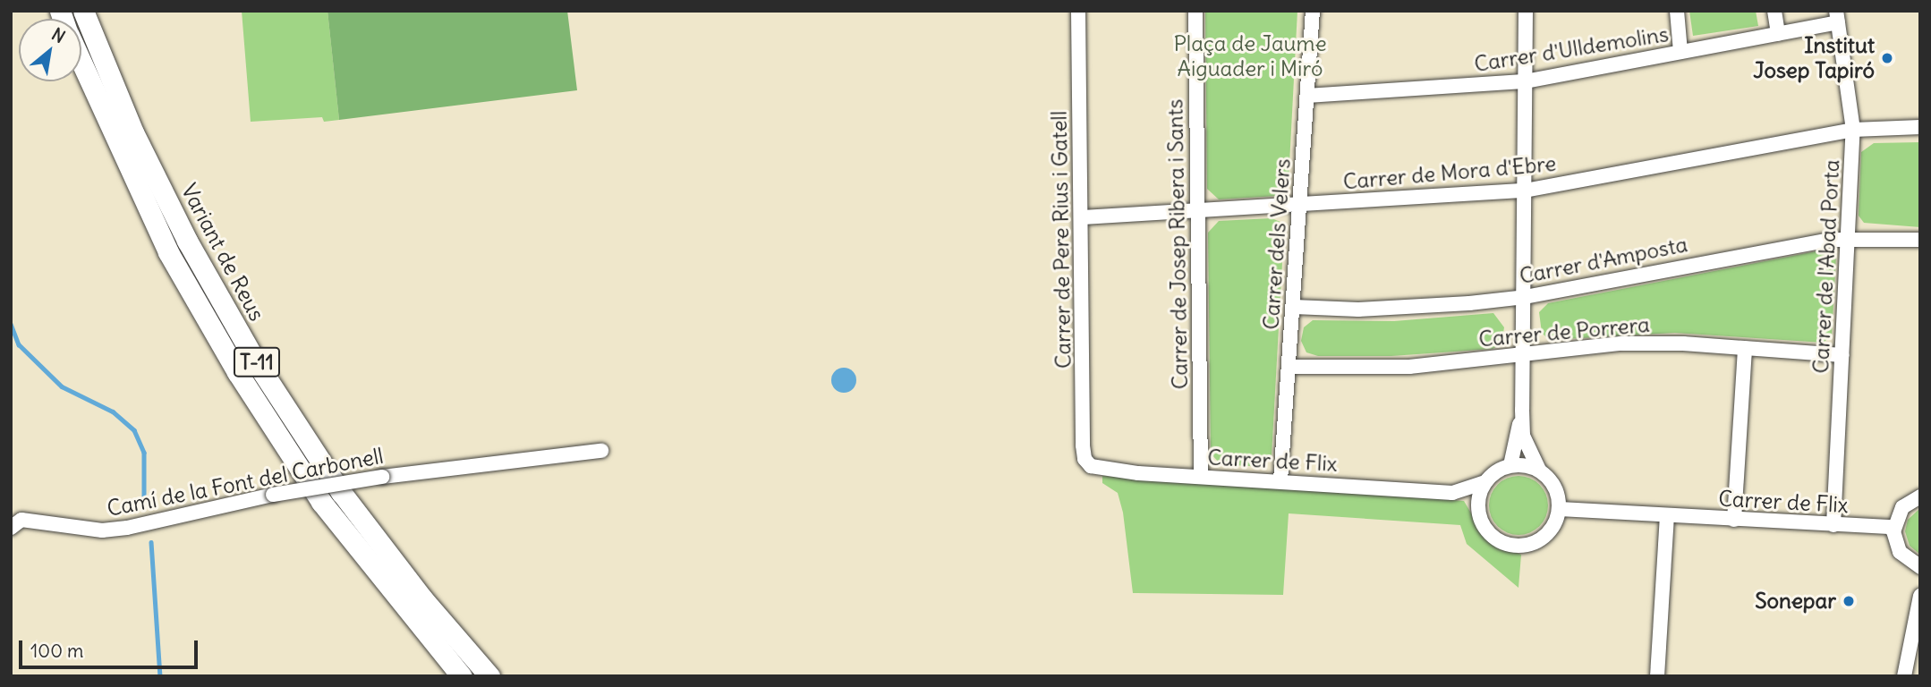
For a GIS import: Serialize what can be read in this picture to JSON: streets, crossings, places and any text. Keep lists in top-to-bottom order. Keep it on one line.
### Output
{"streets":{"highway":["Variant de Reus","T-11"],"street":["Carrer d'Ulldemolins","Carrer de Mora d'Ebre","Carrer de Pere Rius i Gatell","Carrer de Josep Ribera i Sants","Carrer dels Velers","Carrer d'Amposta","Carrer de l'Abad Porta","Carrer de Porrera","Carrer de Flix","Camí de la Font del Carbonell"]},"crossings":[["Carrer d'Ulldemolins","Carrer dels Velers"],["Carrer d'Ulldemolins","Carrer de l'Abad Porta"],["Carrer de Mora d'Ebre","Carrer de Pere Rius i Gatell"],["Carrer de Mora d'Ebre","Carrer de Josep Ribera i Sants"],["Carrer de Mora d'Ebre","Carrer dels Velers"],["Carrer de Mora d'Ebre","Carrer de l'Abad Porta"],["Carrer de Pere Rius i Gatell","Carrer de Flix"],["Carrer de Josep Ribera i Sants","Carrer de Flix"],["Carrer dels Velers","Carrer d'Amposta"],["Carrer dels Velers","Carrer de Porrera"],["Carrer dels Velers","Carrer de Flix"],["Carrer d'Amposta","Carrer de l'Abad Porta"],["Carrer de l'Abad Porta","Carrer de Porrera"],["Carrer de l'Abad Porta","Carrer de Flix"]],"parks":["Plaça de Jaume Aiguader i Miró"],"places":["Institut Josep Tapiró","Sonepar"],"scale_bar":"100 m","north":"top right"}
